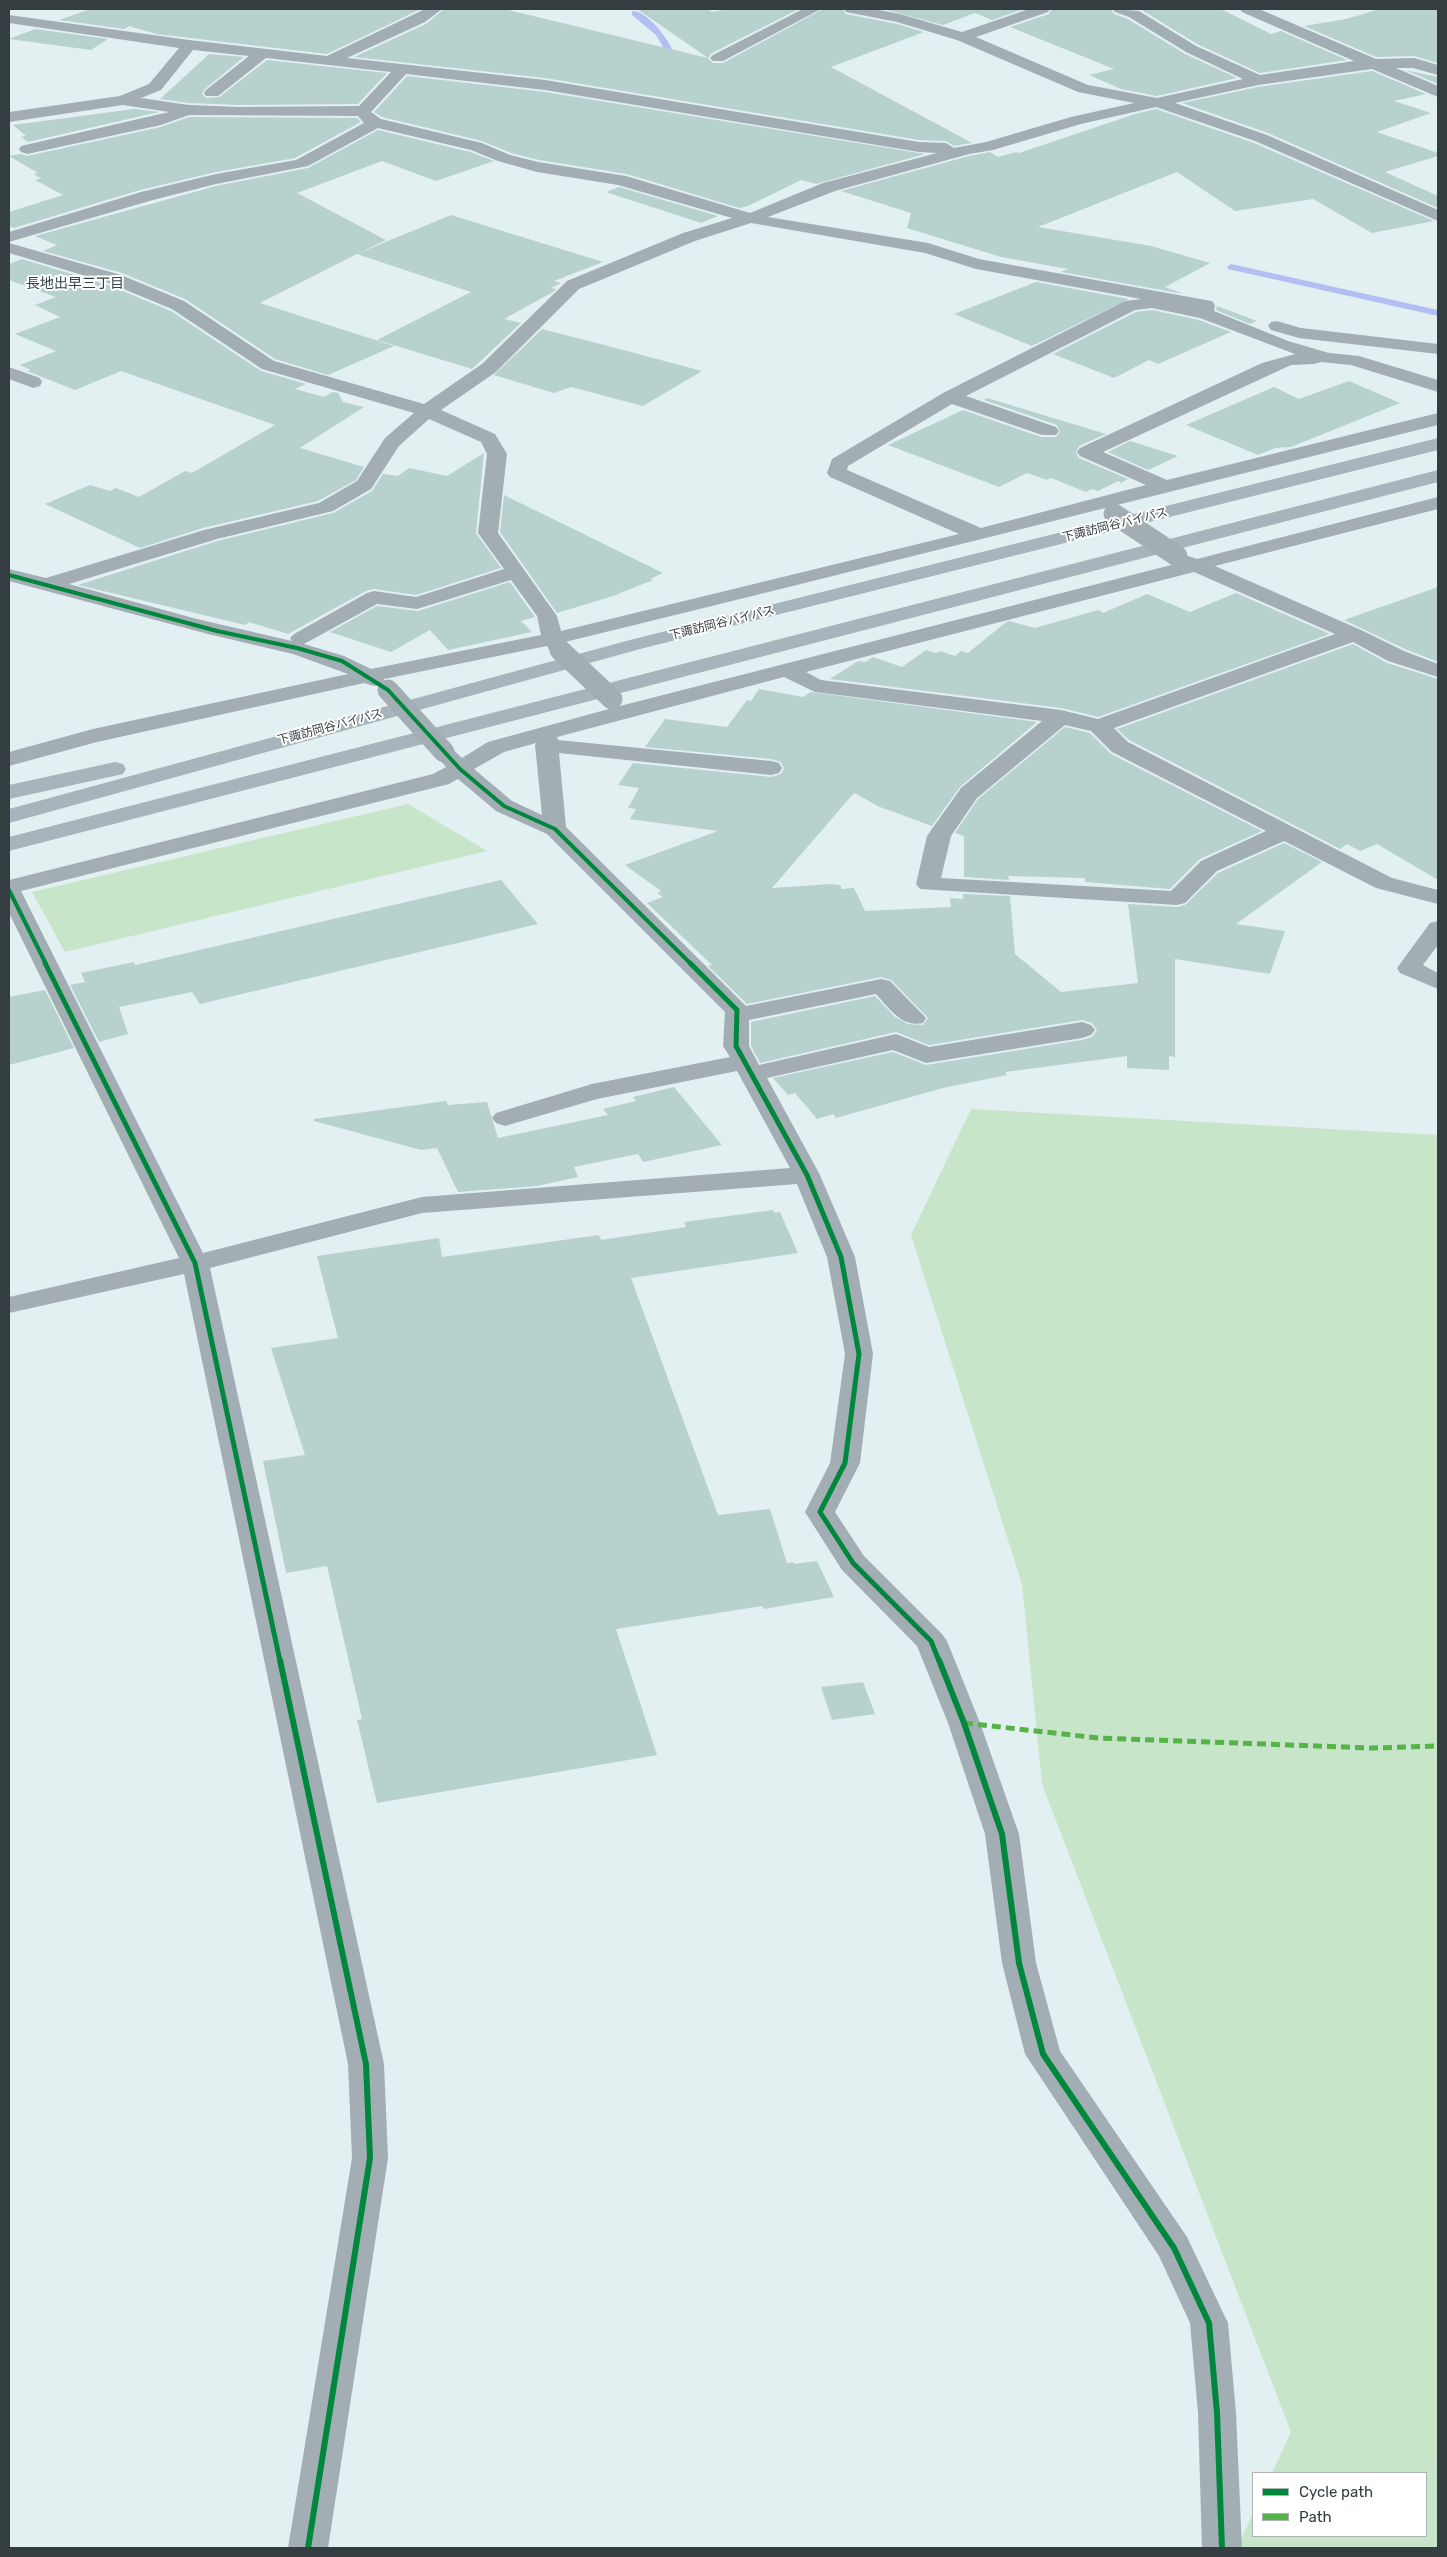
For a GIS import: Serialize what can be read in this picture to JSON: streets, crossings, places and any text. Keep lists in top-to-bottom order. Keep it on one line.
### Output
{"streets":{"highway":["下諏訪岡谷バイパス"]},"districts":["長地出早三丁目"],"legend":["Cycle path","Path"]}
